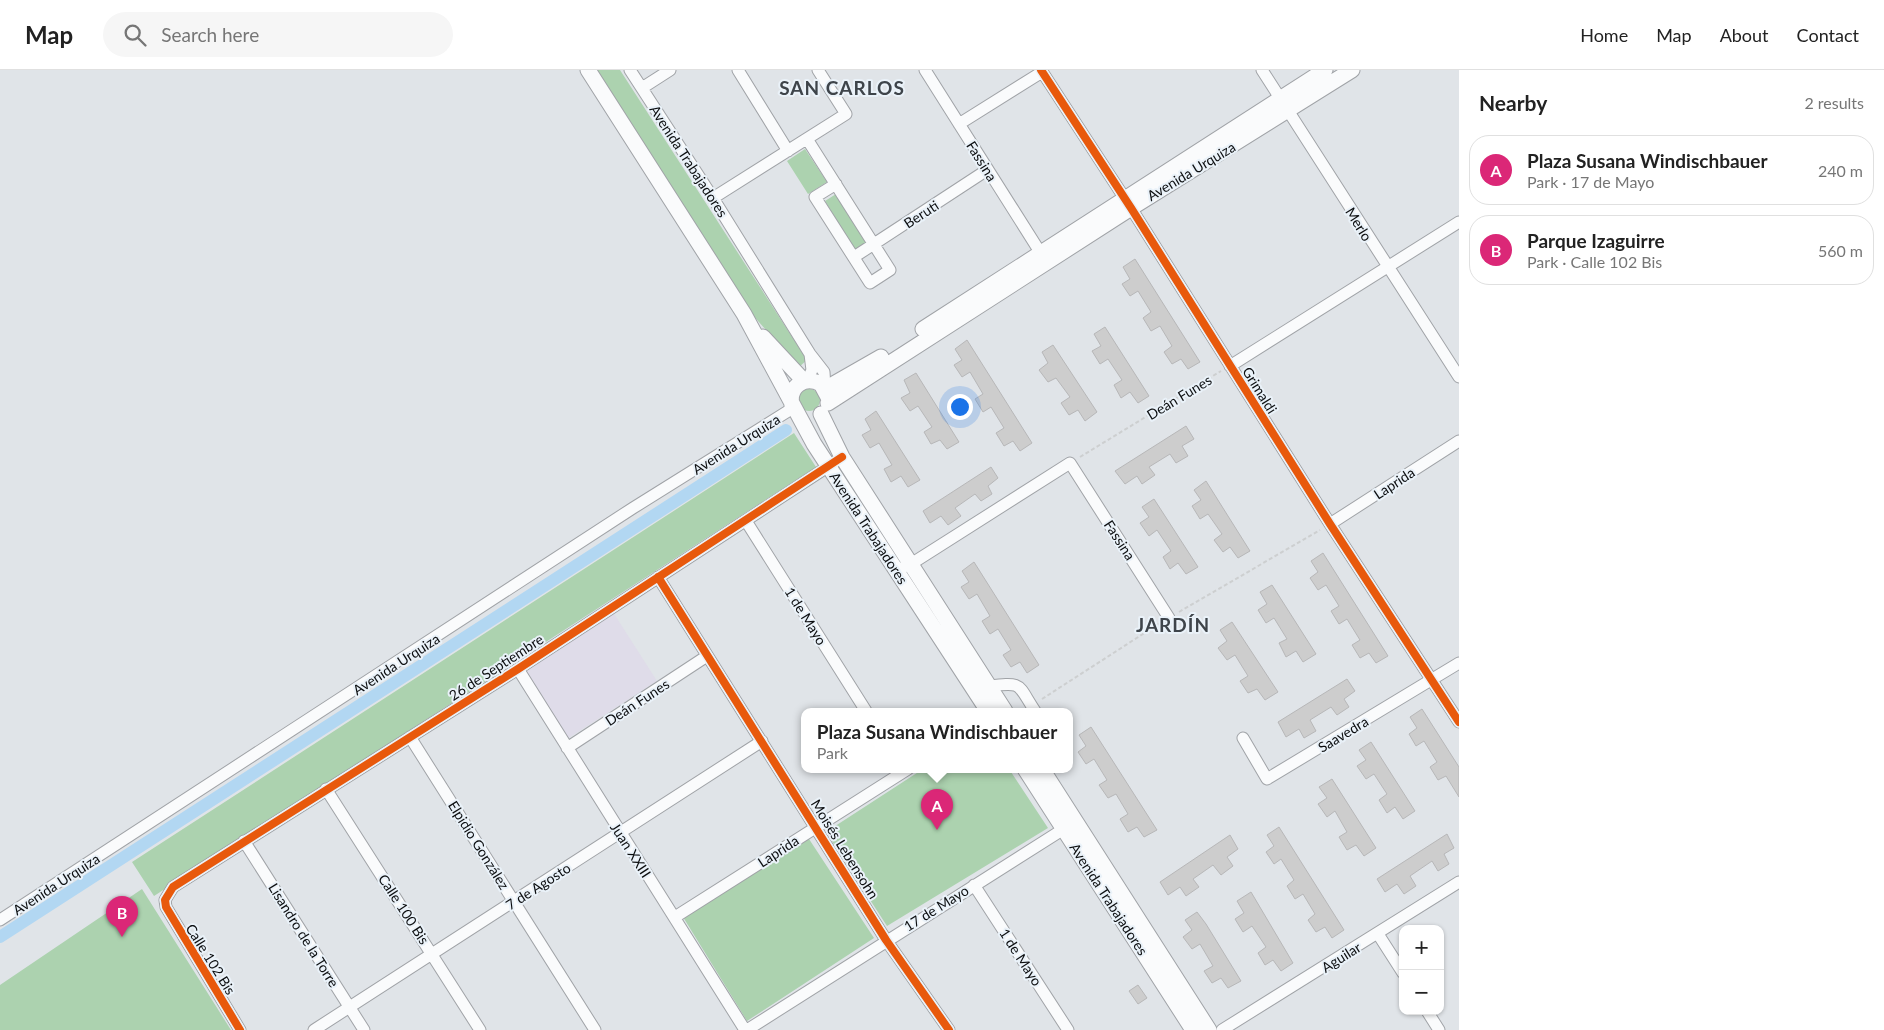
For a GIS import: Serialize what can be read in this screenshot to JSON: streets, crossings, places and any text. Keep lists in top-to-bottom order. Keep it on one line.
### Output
{"streets":{"main road":["Avenida Trabajadores","Avenida Urquiza"],"street":["Fassina","Beruti","Merlo","Grimaldi","Deán Funes","Laprida","1 de Mayo","26 de Septiembre","Saavedra","Elpidio González","Moisés Lebensohn","Juan XXIII","7 de Agosto","17 de Mayo","Calle 100 Bis","Lisandro de la Torre","Aguilar","Calle 102 Bis"]},"crossings":[["Avenida Trabajadores","Avenida Urquiza"],["Avenida Trabajadores","26 de Septiembre"],["Avenida Trabajadores","17 de Mayo"],["Fassina","Avenida Urquiza"],["Fassina","Beruti"],["Fassina","Deán Funes"],["Avenida Urquiza","Merlo"],["Avenida Urquiza","Grimaldi"],["Grimaldi","Deán Funes"],["Grimaldi","Laprida"],["Grimaldi","Saavedra"],["Deán Funes","Moisés Lebensohn"],["Deán Funes","Juan XXIII"],["Laprida","Moisés Lebensohn"],["Laprida","Juan XXIII"],["1 de Mayo","26 de Septiembre"],["1 de Mayo","17 de Mayo"],["26 de Septiembre","Elpidio González"],["26 de Septiembre","Moisés Lebensohn"],["26 de Septiembre","Juan XXIII"],["26 de Septiembre","Calle 100 Bis"],["26 de Septiembre","Lisandro de la Torre"],["26 de Septiembre","Calle 102 Bis"],["Elpidio González","7 de Agosto"],["Moisés Lebensohn","7 de Agosto"],["Moisés Lebensohn","17 de Mayo"],["Juan XXIII","7 de Agosto"],["Juan XXIII","17 de Mayo"],["7 de Agosto","Calle 100 Bis"],["7 de Agosto","Lisandro de la Torre"]],"districts":["SAN CARLOS","JARDÍN"],"page":{"header":"Map","search":"Search here","nav":["Home","Map","About","Contact"],"heading":["Nearby","2 results"],"list":[{"mark":"A","name":"Plaza Susana Windischbauer","note":"Park · 17 de Mayo","value":"240 m"},{"mark":"B","name":"Parque Izaguirre","note":"Park · Calle 102 Bis","value":"560 m"}],"popup":["Plaza Susana Windischbauer","Park"],"pins":["A","B"],"map_buttons":["+","−"]}}
